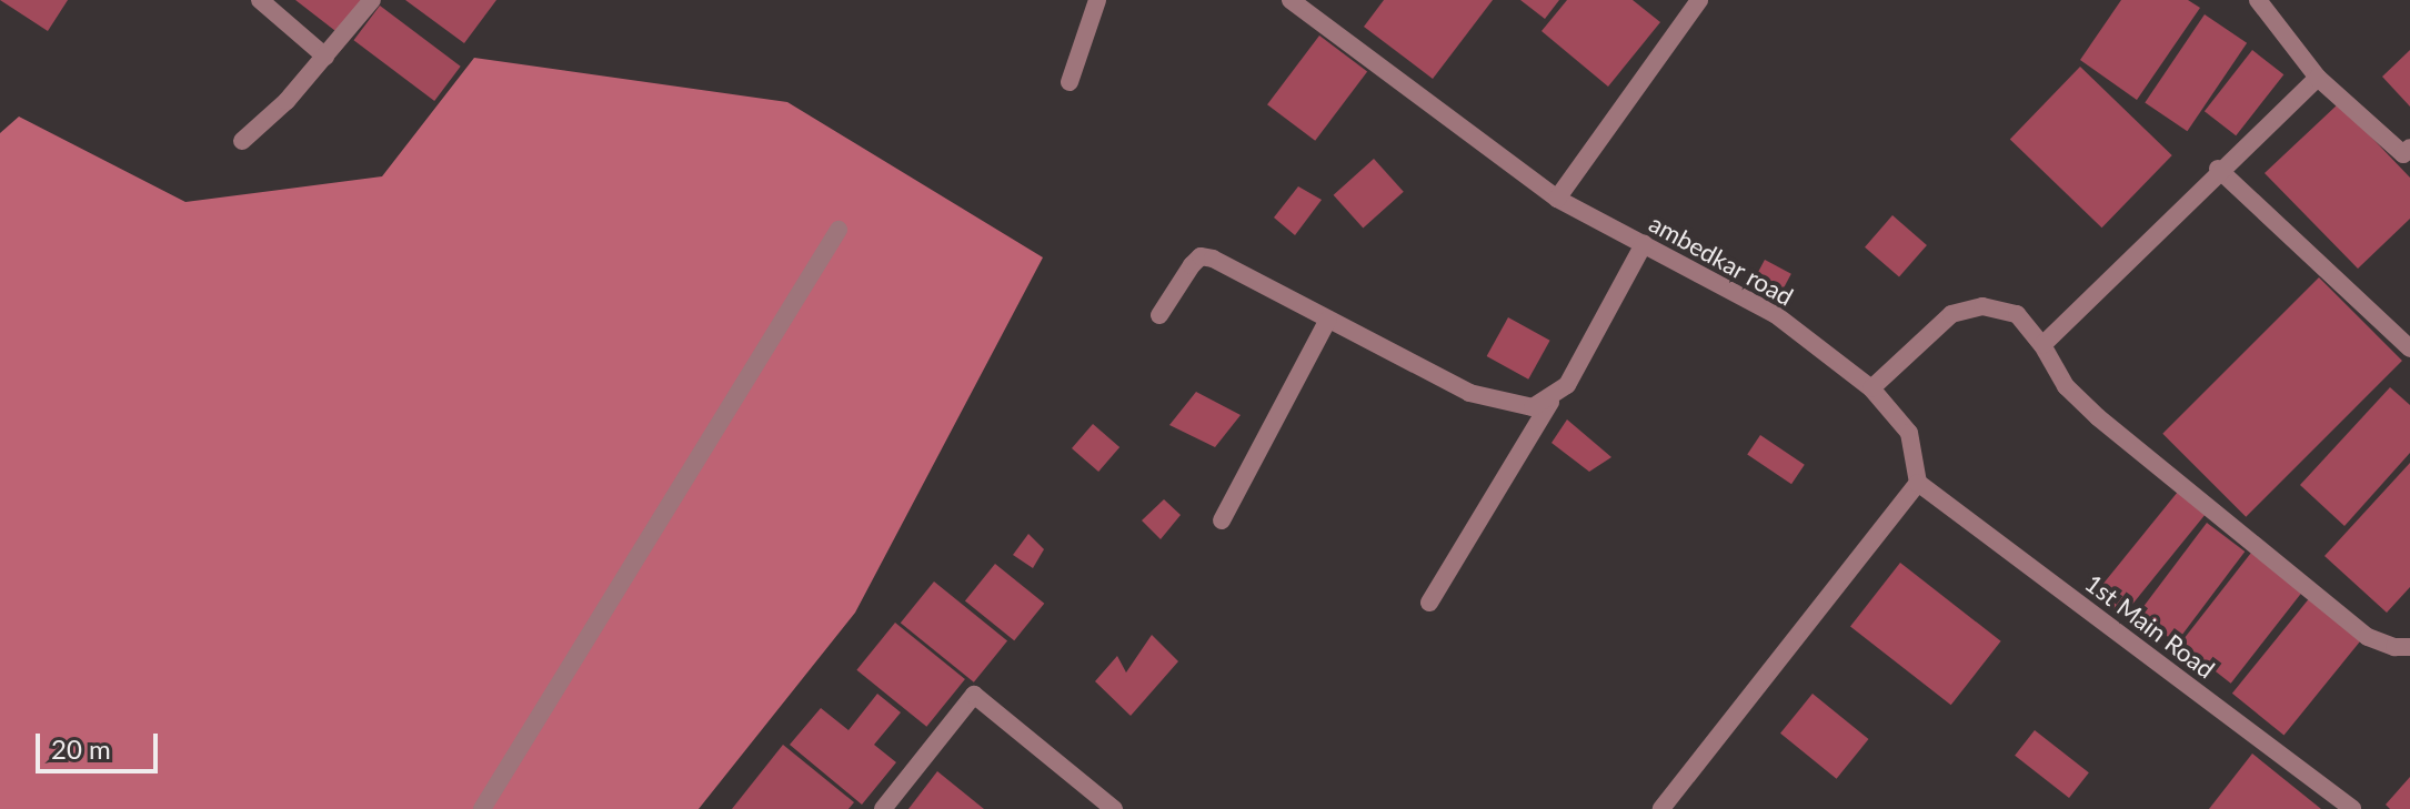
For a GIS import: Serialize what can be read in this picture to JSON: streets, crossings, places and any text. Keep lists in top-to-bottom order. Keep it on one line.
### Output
{"streets":{"street":["ambedkar road","1st Main Road"]},"crossings":[["ambedkar road","1st Main Road"]],"scale_bar":"20 m"}
